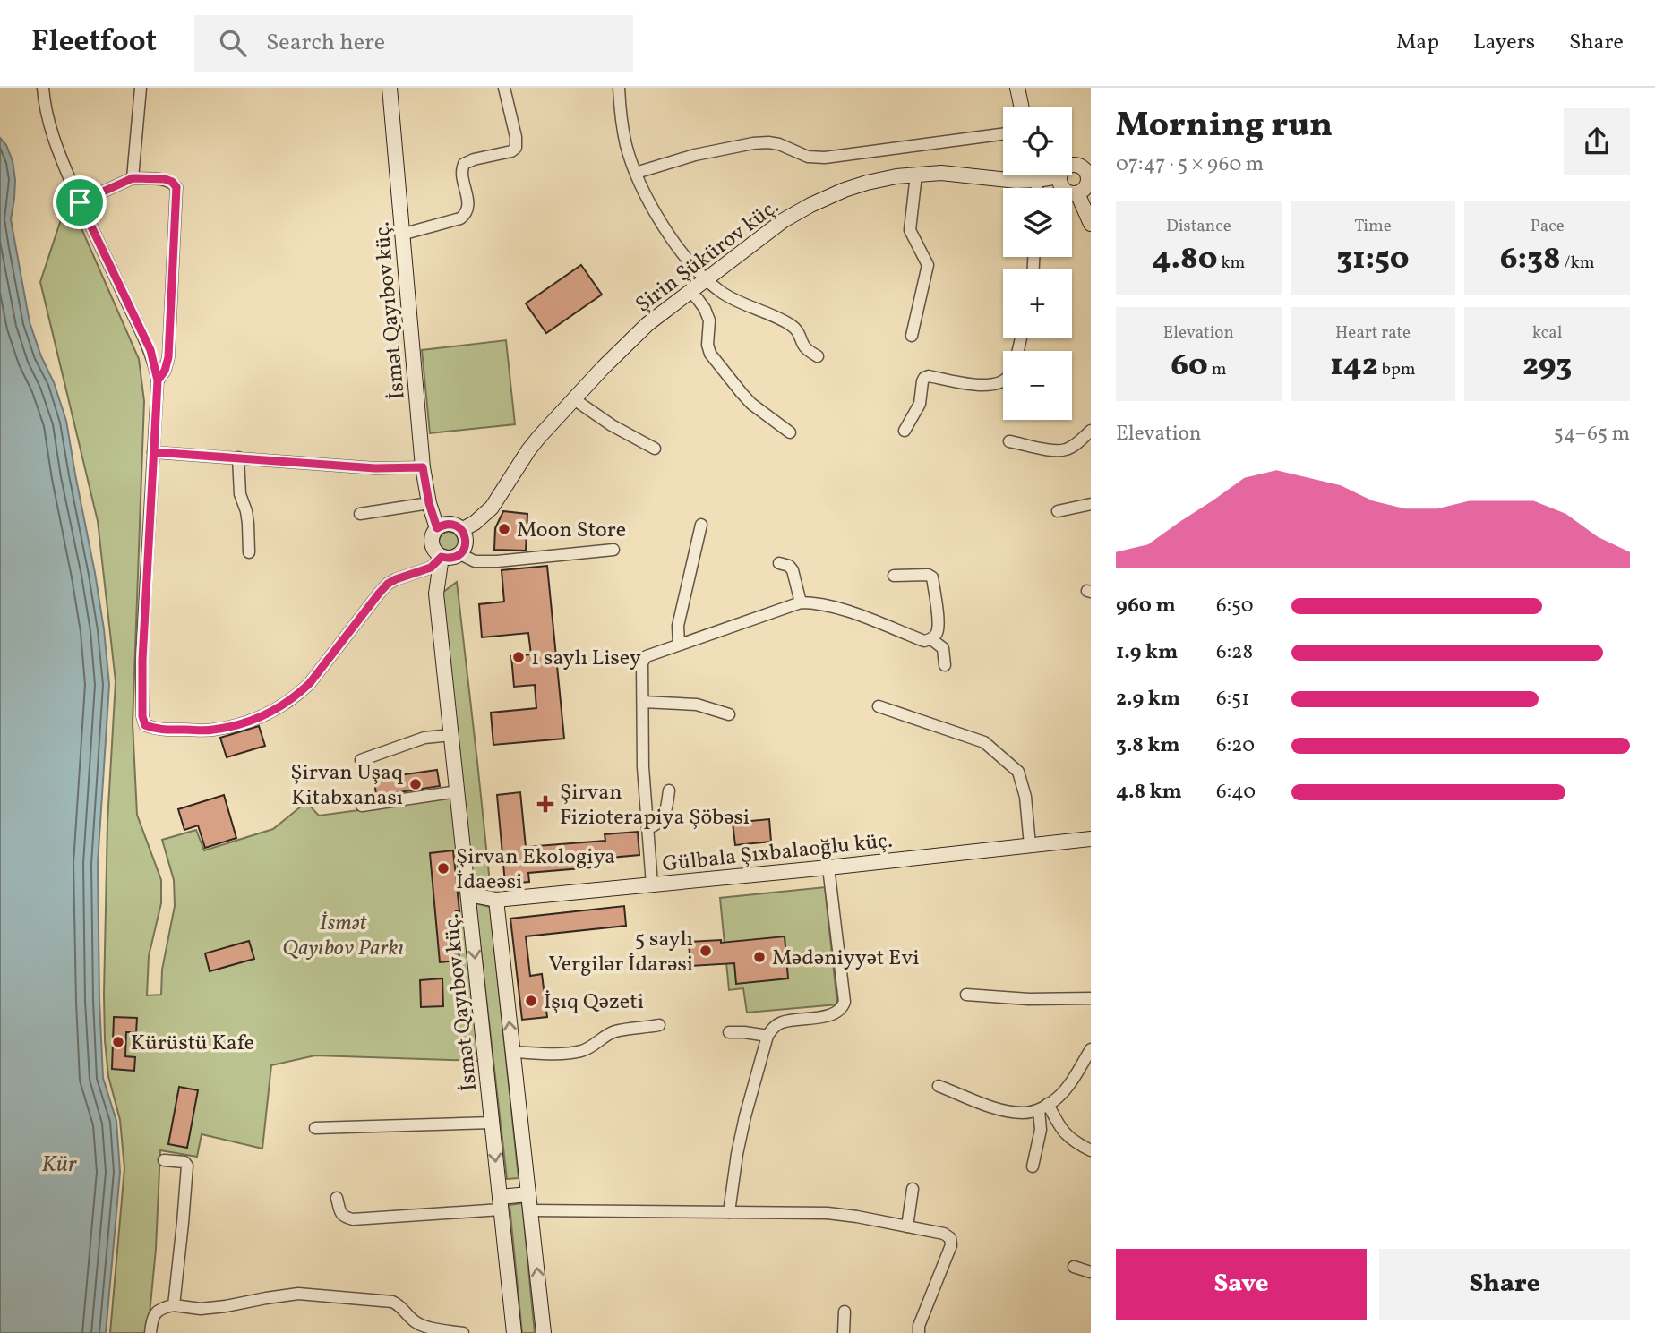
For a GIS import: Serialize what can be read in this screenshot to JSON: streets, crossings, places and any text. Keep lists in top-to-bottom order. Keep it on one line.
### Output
{"streets":{"street":["Şirin Şükürov küç.","İsmət Qayıbov küç.","Gülbala Şıxbalaoğlu küç."]},"crossings":[["Şirin Şükürov küç.","İsmət Qayıbov küç."],["İsmət Qayıbov küç.","Gülbala Şıxbalaoğlu küç."]],"water":["Kür"],"parks":["İsmət Qayıbov Parkı"],"places":{"other":["Moon Store","1 saylı Lisey","Şirvan Uşaq Kitabxanası","Şirvan Ekologiya İdaeəsi","5 saylı Vergilər İdarəsi","Mədəniyyət Evi","İşıq Qəzeti","Kürüstü Kafe"],"health":["Şirvan Fizioterapiya Şöbəsi"]},"page":{"header":"Fleetfoot","search":"Search here","nav":["Map","Layers","Share"],"heading":["Morning run","07:47 · 5 × 960 m"],"map_buttons":["+","−"],"stats":[["Distance","4.80 km"],["Time","31:50"],["Pace","6:38 /km"],["Elevation","60 m"],["Heart rate","142 bpm"],["kcal","293"]],"chart":["Elevation","54–65 m"],"list":[{"name":"960 m","note":"6:50"},{"name":"1.9 km","note":"6:28"},{"name":"2.9 km","note":"6:51"},{"name":"3.8 km","note":"6:20"},{"name":"4.8 km","note":"6:40"}],"buttons":["Save","Share"]}}
